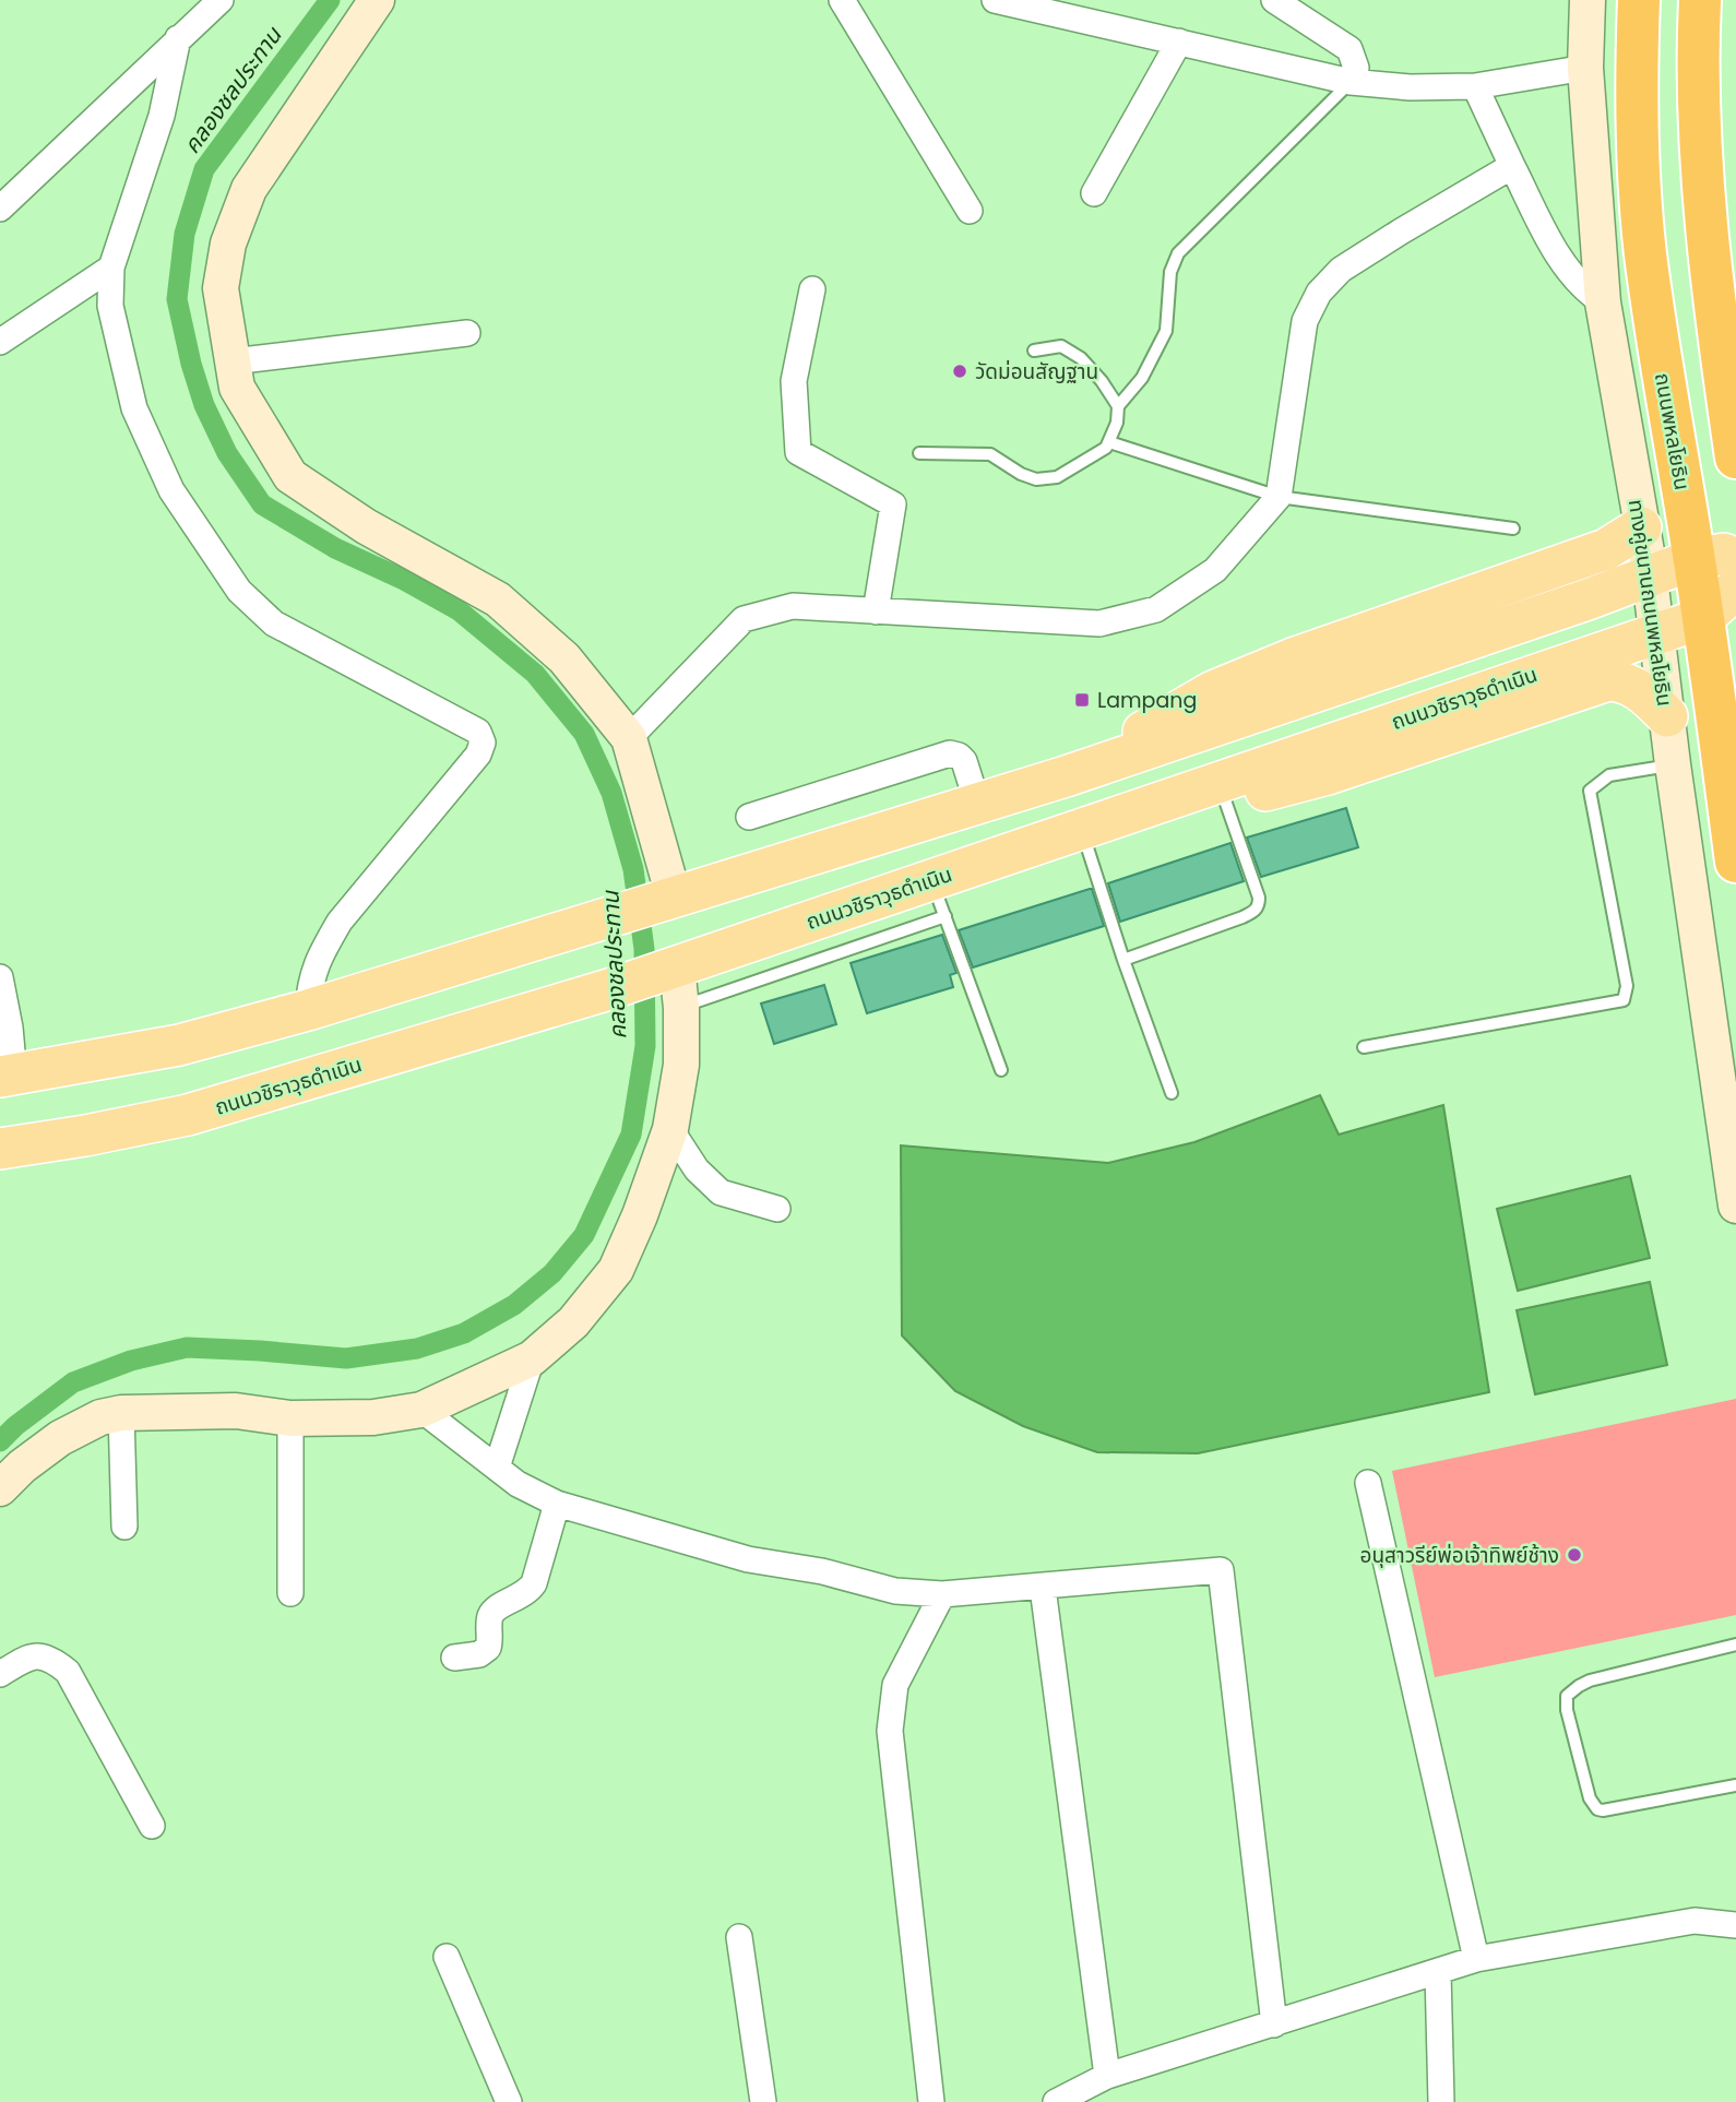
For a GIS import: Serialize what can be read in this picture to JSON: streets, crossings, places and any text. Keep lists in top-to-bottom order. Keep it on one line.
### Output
{"streets":{"highway":["ถนนพหลโยธิน"],"main road":["ถนนวชิราวุธดำเนิน"],"street":["ทางคู่ขนานถนนพหลโยธิน"]},"crossings":[["ถนนพหลโยธิน","ถนนวชิราวุธดำเนิน"],["ทางคู่ขนานถนนพหลโยธิน","ถนนวชิราวุธดำเนิน"]],"water":["คลองชลประทาน"],"places":{"other":["วัดม่อนสัญฐาน","อนุสาวรีย์พ่อเจ้าทิพย์ช้าง"],"transit":["Lampang"]}}
